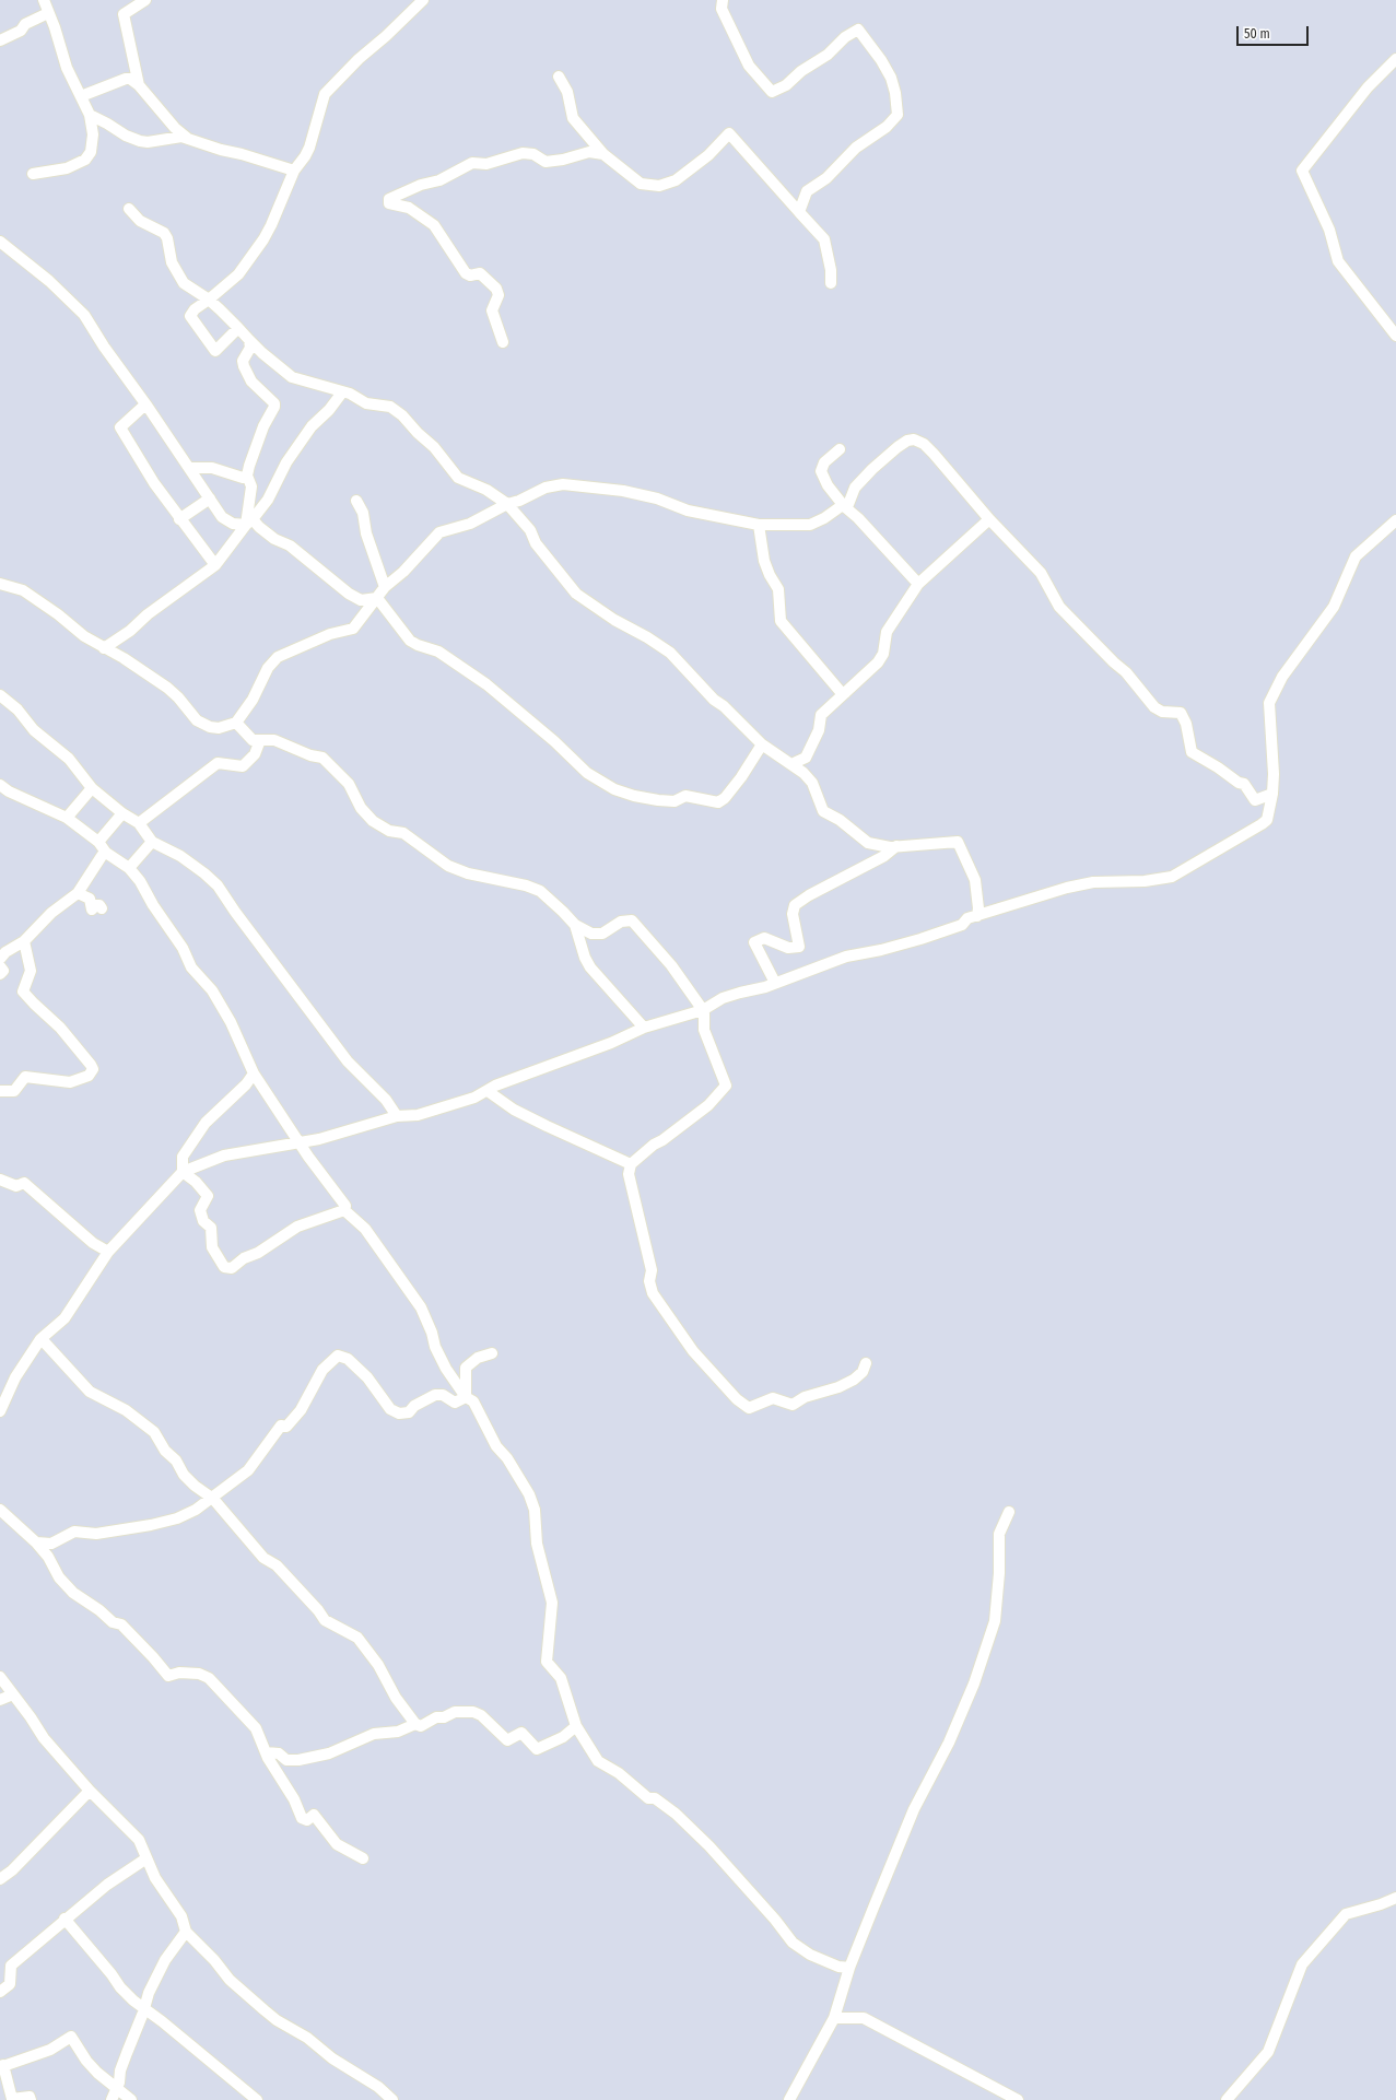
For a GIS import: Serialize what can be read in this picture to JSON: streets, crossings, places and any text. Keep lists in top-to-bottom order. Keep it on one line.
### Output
{"scale_bar":"50 m"}
